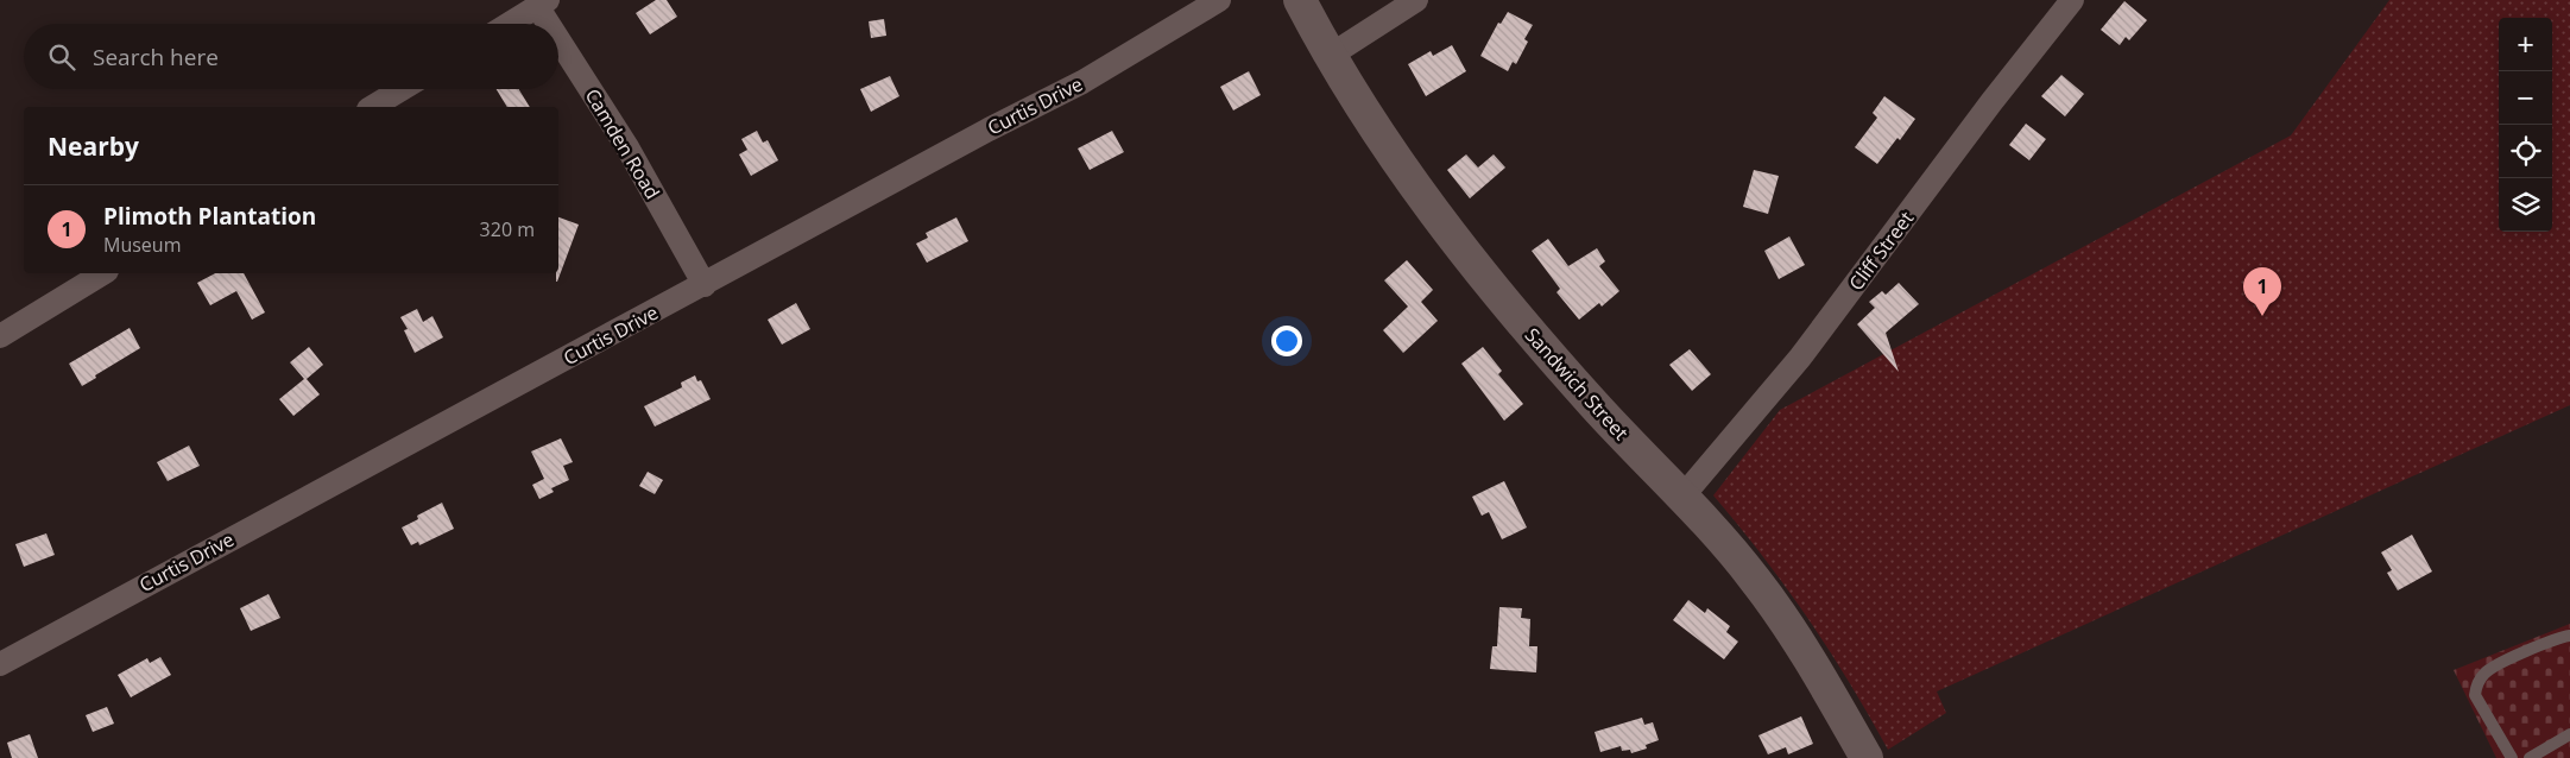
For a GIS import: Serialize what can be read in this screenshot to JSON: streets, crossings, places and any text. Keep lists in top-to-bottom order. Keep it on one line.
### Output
{"streets":{"street":["Curtis Drive","Camden Road","Cliff Street","Sandwich Street"]},"crossings":[["Curtis Drive","Camden Road"],["Cliff Street","Sandwich Street"]],"page":{"map_buttons":["+","−"],"search":"Search here","heading":"Nearby","list":[{"mark":"1","name":"Plimoth Plantation","note":"Museum","value":"320 m"}],"pins":"1"}}
